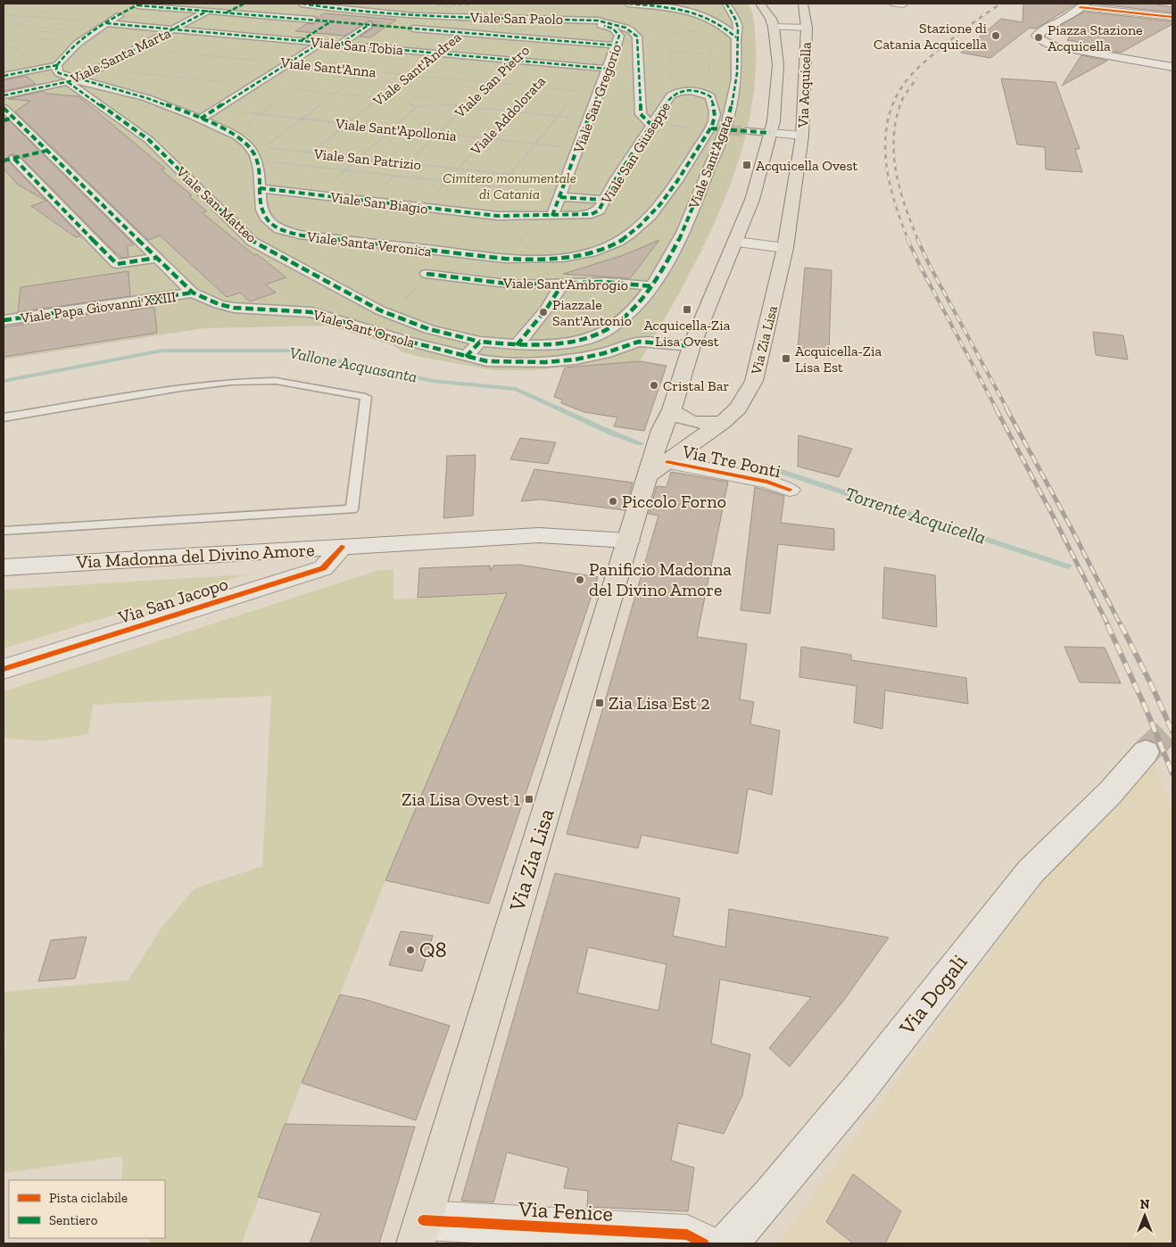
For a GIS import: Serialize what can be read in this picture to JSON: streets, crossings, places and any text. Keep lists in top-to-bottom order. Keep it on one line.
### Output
{"streets":{"main road":["Via Acquicella","Via Zia Lisa","Via Tre Ponti","Via Madonna del Divino Amore","Via San Jacopo","Via Dogali","Via Fenice"],"street":["Viale San Paolo","Viale San Tobia","Viale Santa Marta","Viale San Gregorio","Viale San Giuseppe","Viale Sant'Agata","Viale San Biagio","Viale San Matteo","Viale Santa Veronica","Viale Sant'Ambrogio","Viale Papa Giovanni XXIII","Viale Sant'Orsola"],"path":["Viale Sant'Anna","Viale Sant'Andrea","Viale San Pietro","Viale Addolorata","Viale Sant'Apollonia","Viale San Patrizio"]},"crossings":[["Viale San Paolo","Viale San Gregorio"],["Viale San Paolo","Viale San Giuseppe"],["Viale San Tobia","Viale Santa Marta"],["Viale San Tobia","Viale Sant'Andrea"],["Viale San Tobia","Viale San Pietro"],["Viale San Tobia","Viale San Gregorio"],["Viale San Tobia","Viale Addolorata"],["Viale Santa Marta","Viale Sant'Anna"],["Viale Santa Marta","Viale San Matteo"],["Viale Santa Marta","Viale Santa Veronica"],["Viale Sant'Anna","Viale Sant'Andrea"],["Viale Sant'Anna","Viale San Pietro"],["Viale Sant'Anna","Viale Addolorata"],["Viale Sant'Andrea","Viale Sant'Apollonia"],["Viale Sant'Andrea","Viale San Patrizio"],["Viale San Pietro","Viale Sant'Apollonia"],["Viale San Pietro","Viale San Patrizio"],["Via Acquicella","Via Zia Lisa"],["Viale San Gregorio","Viale Sant'Apollonia"],["Viale San Gregorio","Viale San Giuseppe"],["Viale San Gregorio","Viale San Patrizio"],["Viale San Gregorio","Viale San Biagio"],["Viale Addolorata","Viale Sant'Apollonia"],["Viale Addolorata","Viale San Patrizio"],["Viale Addolorata","Viale San Biagio"],["Viale Sant'Apollonia","Viale San Patrizio"],["Viale San Giuseppe","Viale San Biagio"],["Viale San Giuseppe","Viale Santa Veronica"],["Viale Sant'Agata","Viale San Matteo"],["Viale Sant'Agata","Viale Sant'Ambrogio"],["Viale San Biagio","Viale Santa Veronica"],["Viale San Matteo","Viale Santa Veronica"],["Viale Papa Giovanni XXIII","Viale Sant'Orsola"],["Viale Sant'Orsola","Via Zia Lisa"],["Via Zia Lisa","Via Tre Ponti"],["Via Zia Lisa","Via Madonna del Divino Amore"],["Via Zia Lisa","Via Fenice"],["Via Madonna del Divino Amore","Via San Jacopo"]],"water":["Vallone Acquasanta","Torrente Acquicella"],"parks":["Cimitero monumentale di Catania"],"places":{"other":["Stazione di Catania Acquicella","Piazza Stazione Acquicella","Piazzale Sant'Antonio","Cristal Bar","Piccolo Forno","Panificio Madonna del Divino Amore","Q8"],"transit":["Acquicella Ovest","Acquicella-Zia Lisa Ovest","Acquicella-Zia Lisa Est","Zia Lisa Est 2","Zia Lisa Ovest 1"]},"legend":["Pista ciclabile","Sentiero"],"north":"top"}
